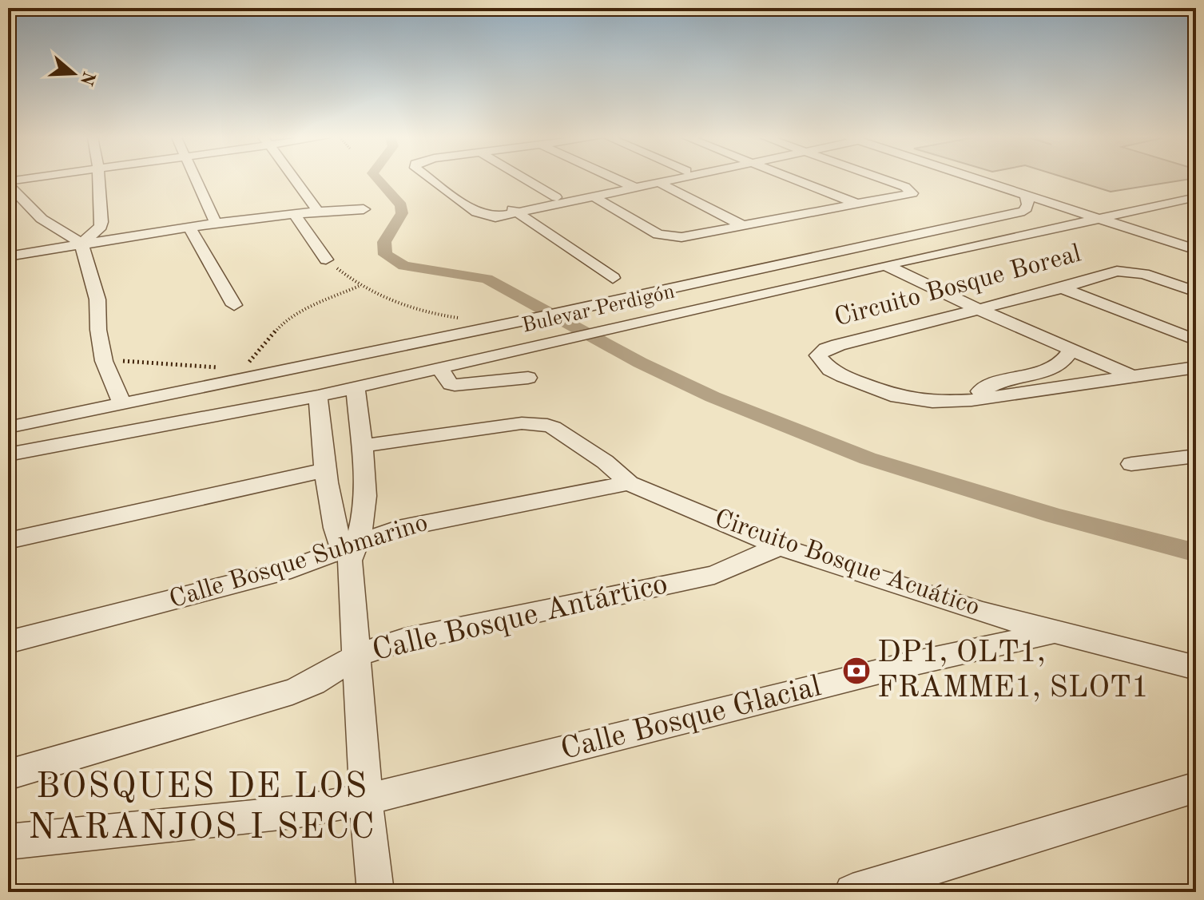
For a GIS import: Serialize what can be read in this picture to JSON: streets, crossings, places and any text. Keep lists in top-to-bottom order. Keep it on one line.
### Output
{"streets":{"street":["Circuito Bosque Boreal","Bulevar Perdigón","Calle Bosque Submarino","Circuito Bosque Acuático","Calle Bosque Antártico","Calle Bosque Glacial"]},"crossings":[["Calle Bosque Submarino","Circuito Bosque Acuático"],["Circuito Bosque Acuático","Calle Bosque Antártico"],["Circuito Bosque Acuático","Calle Bosque Glacial"]],"districts":["BOSQUES DE LOS NARANJOS I SECC"],"places":{"bank":["DP1, OLT1, FRAMME1, SLOT1"]},"north":"right"}
